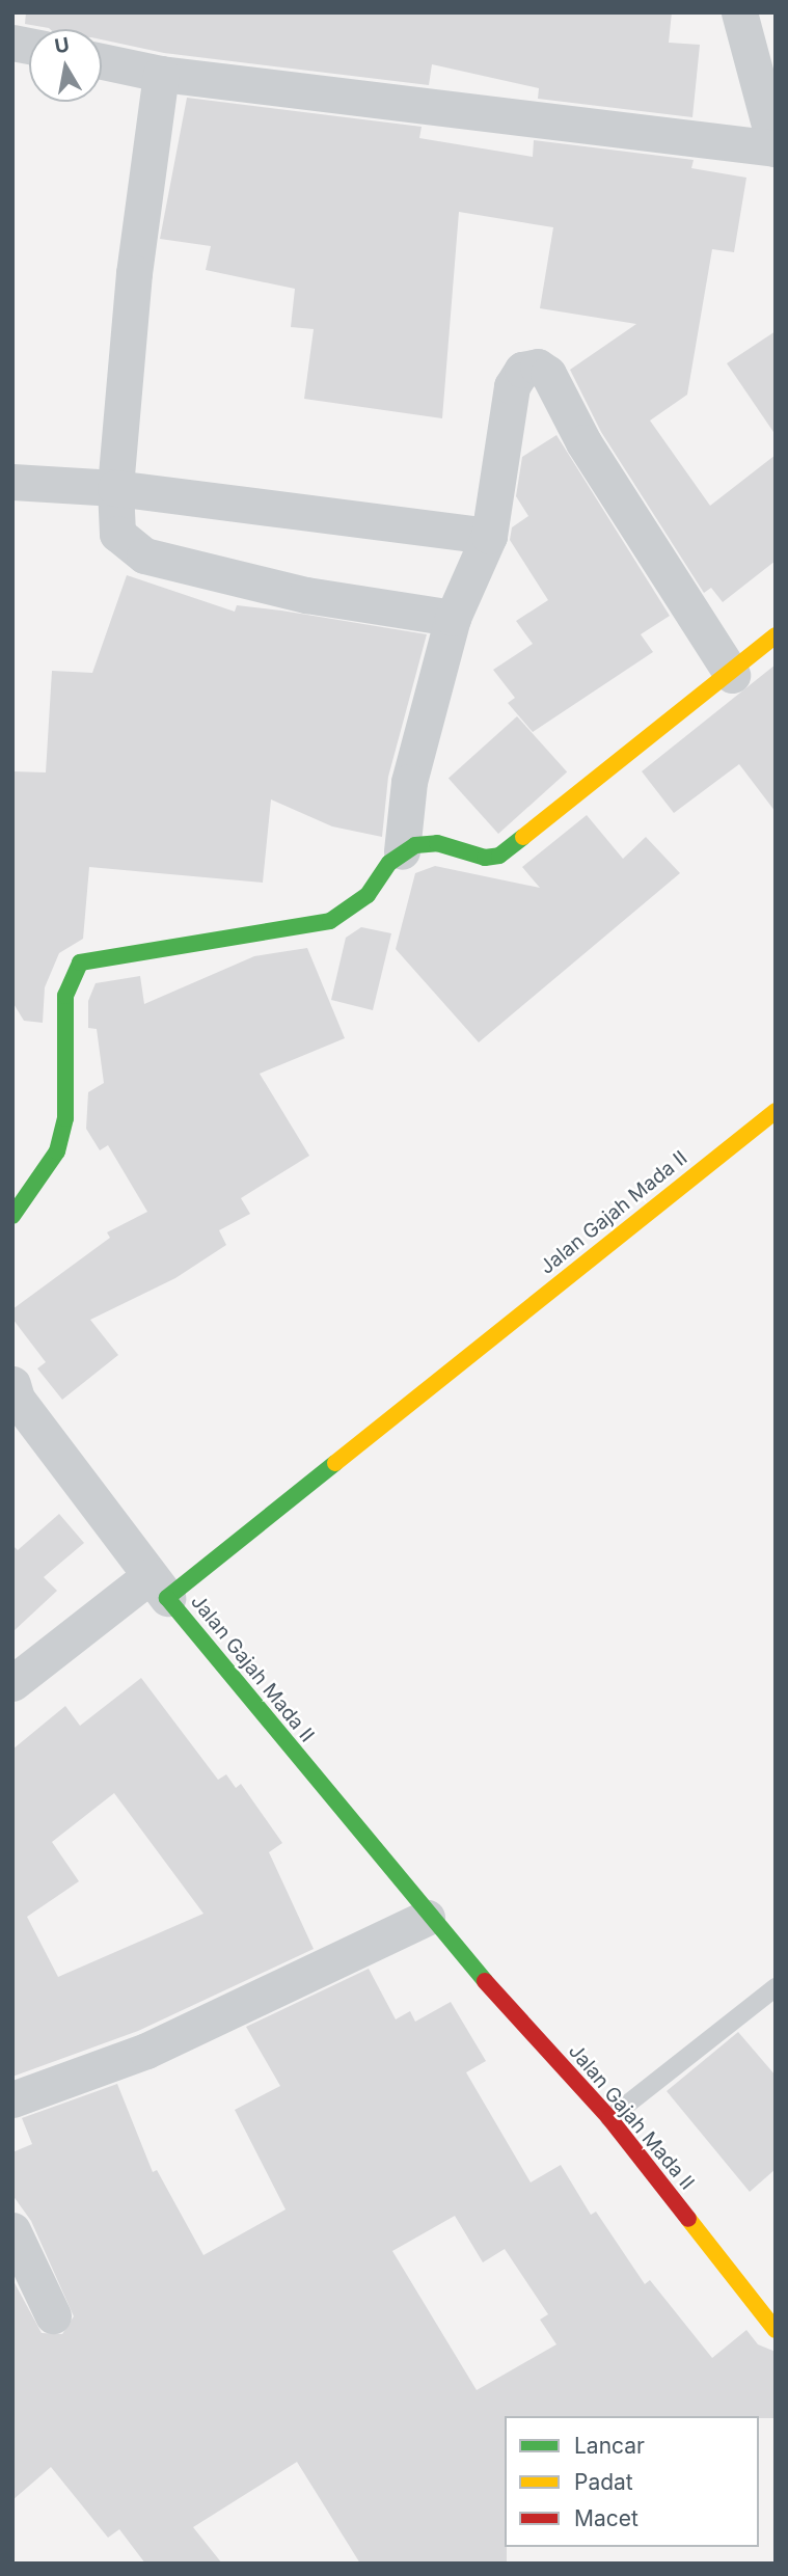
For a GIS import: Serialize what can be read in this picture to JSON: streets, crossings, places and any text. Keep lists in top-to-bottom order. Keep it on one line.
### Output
{"streets":{"street":["Jalan Gajah Mada II"]},"legend":["Lancar","Padat","Macet"],"north":"top"}
